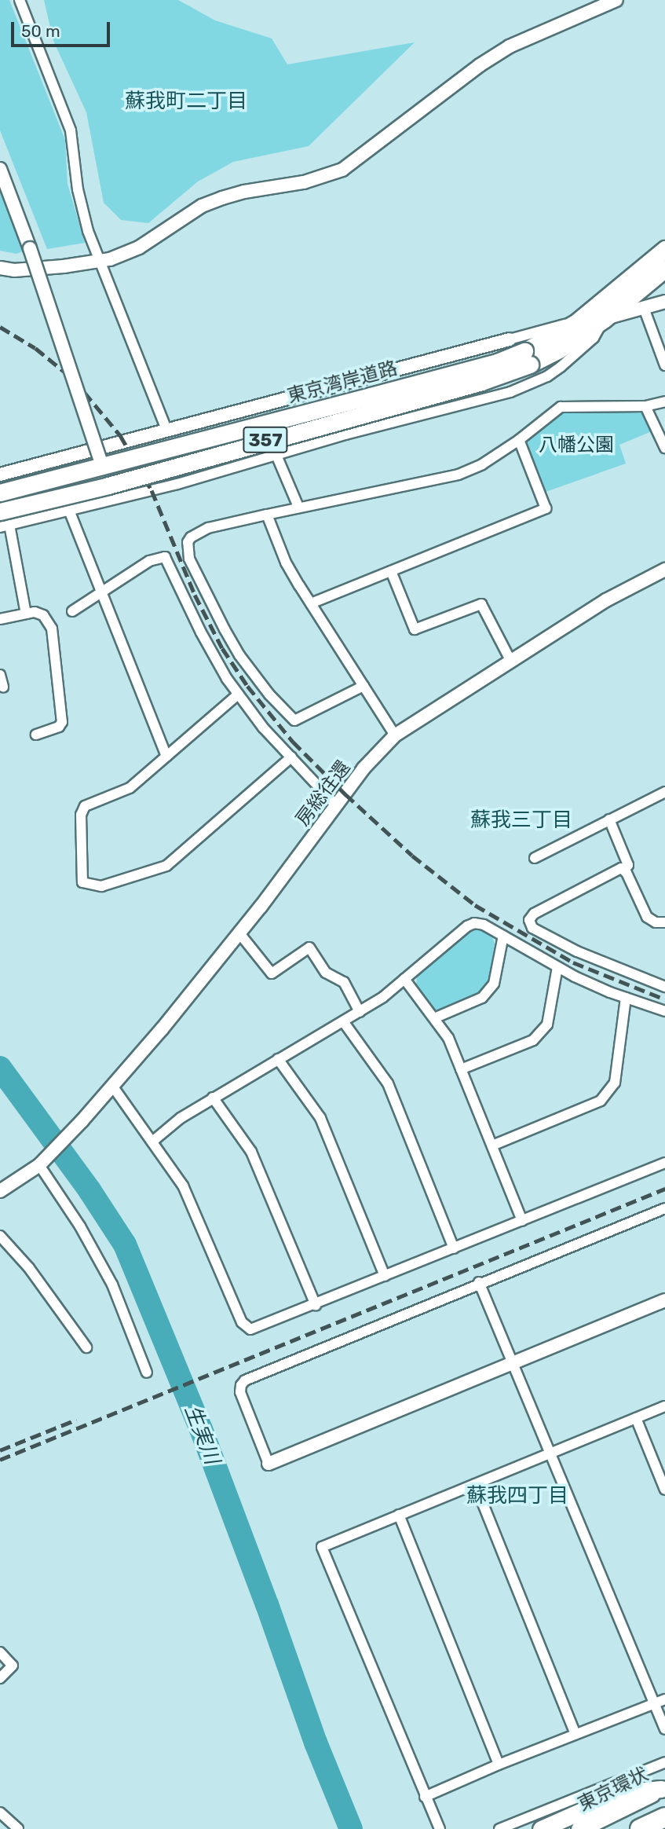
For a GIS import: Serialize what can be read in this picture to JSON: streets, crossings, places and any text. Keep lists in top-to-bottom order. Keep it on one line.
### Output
{"streets":{"highway":["東京湾岸道路","357","東京環状"],"street":["房総往還"]},"districts":["蘇我町二丁目","蘇我三丁目","蘇我四丁目"],"water":["生実川"],"parks":["八幡公園"],"scale_bar":"50 m"}
